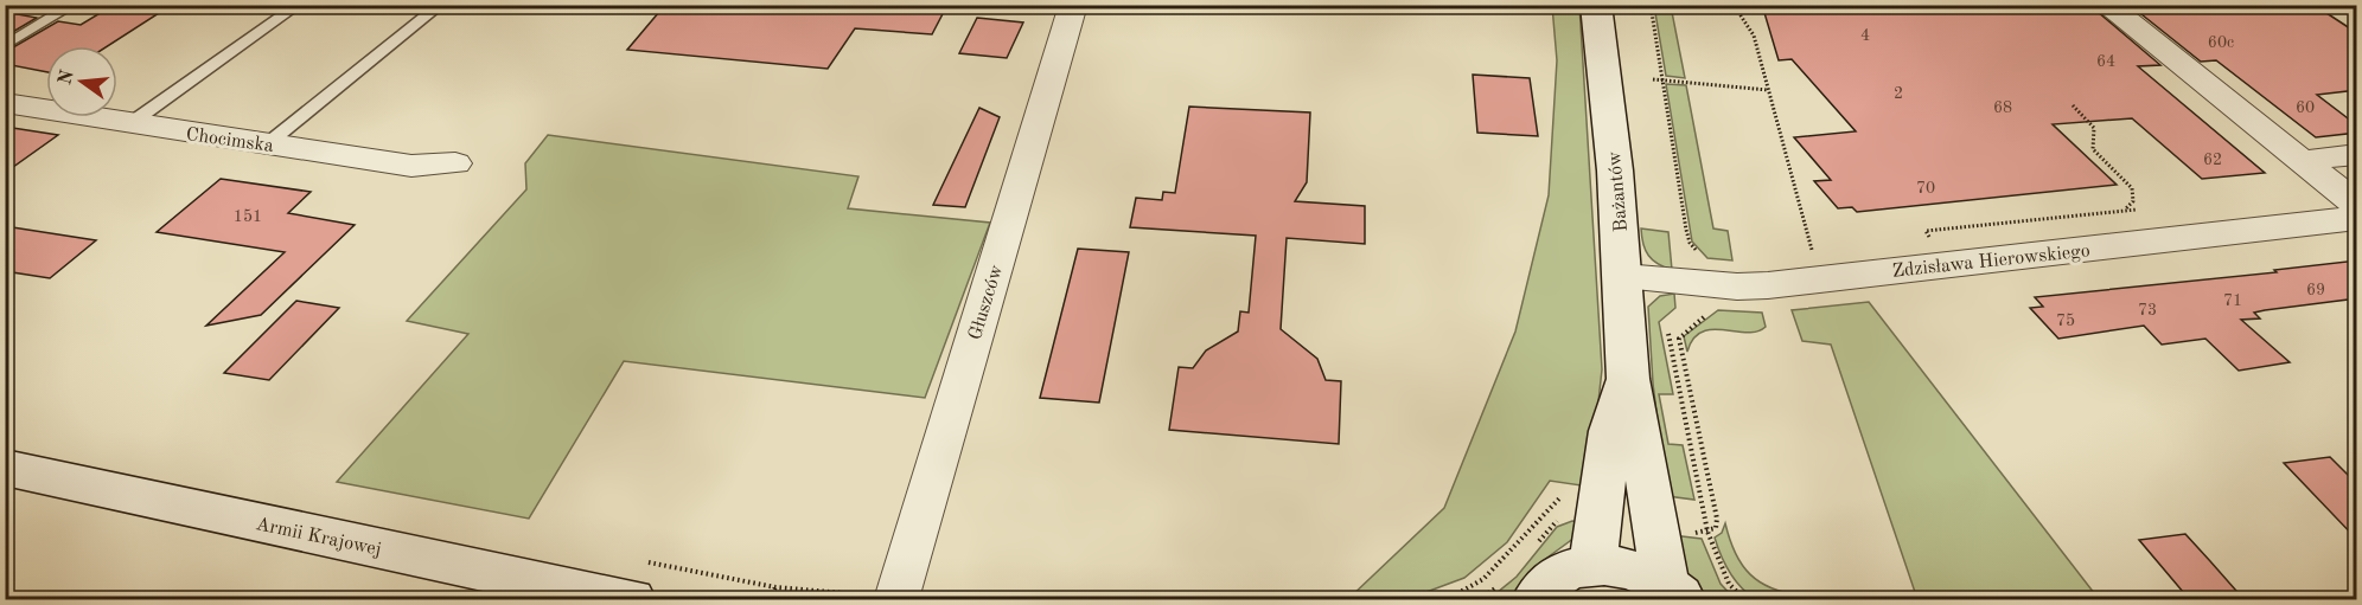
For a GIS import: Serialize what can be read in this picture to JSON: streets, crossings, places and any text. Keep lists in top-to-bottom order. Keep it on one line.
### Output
{"streets":{"street":["Chocimska","Bażantów","Zdzisława Hierowskiego","Głuszców","Armii Krajowej"]},"crossings":[["Bażantów","Zdzisława Hierowskiego"]],"house_numbers":["4","60c","64","2","68","60","62","70","151","69","71","73","75"],"north":"left"}
